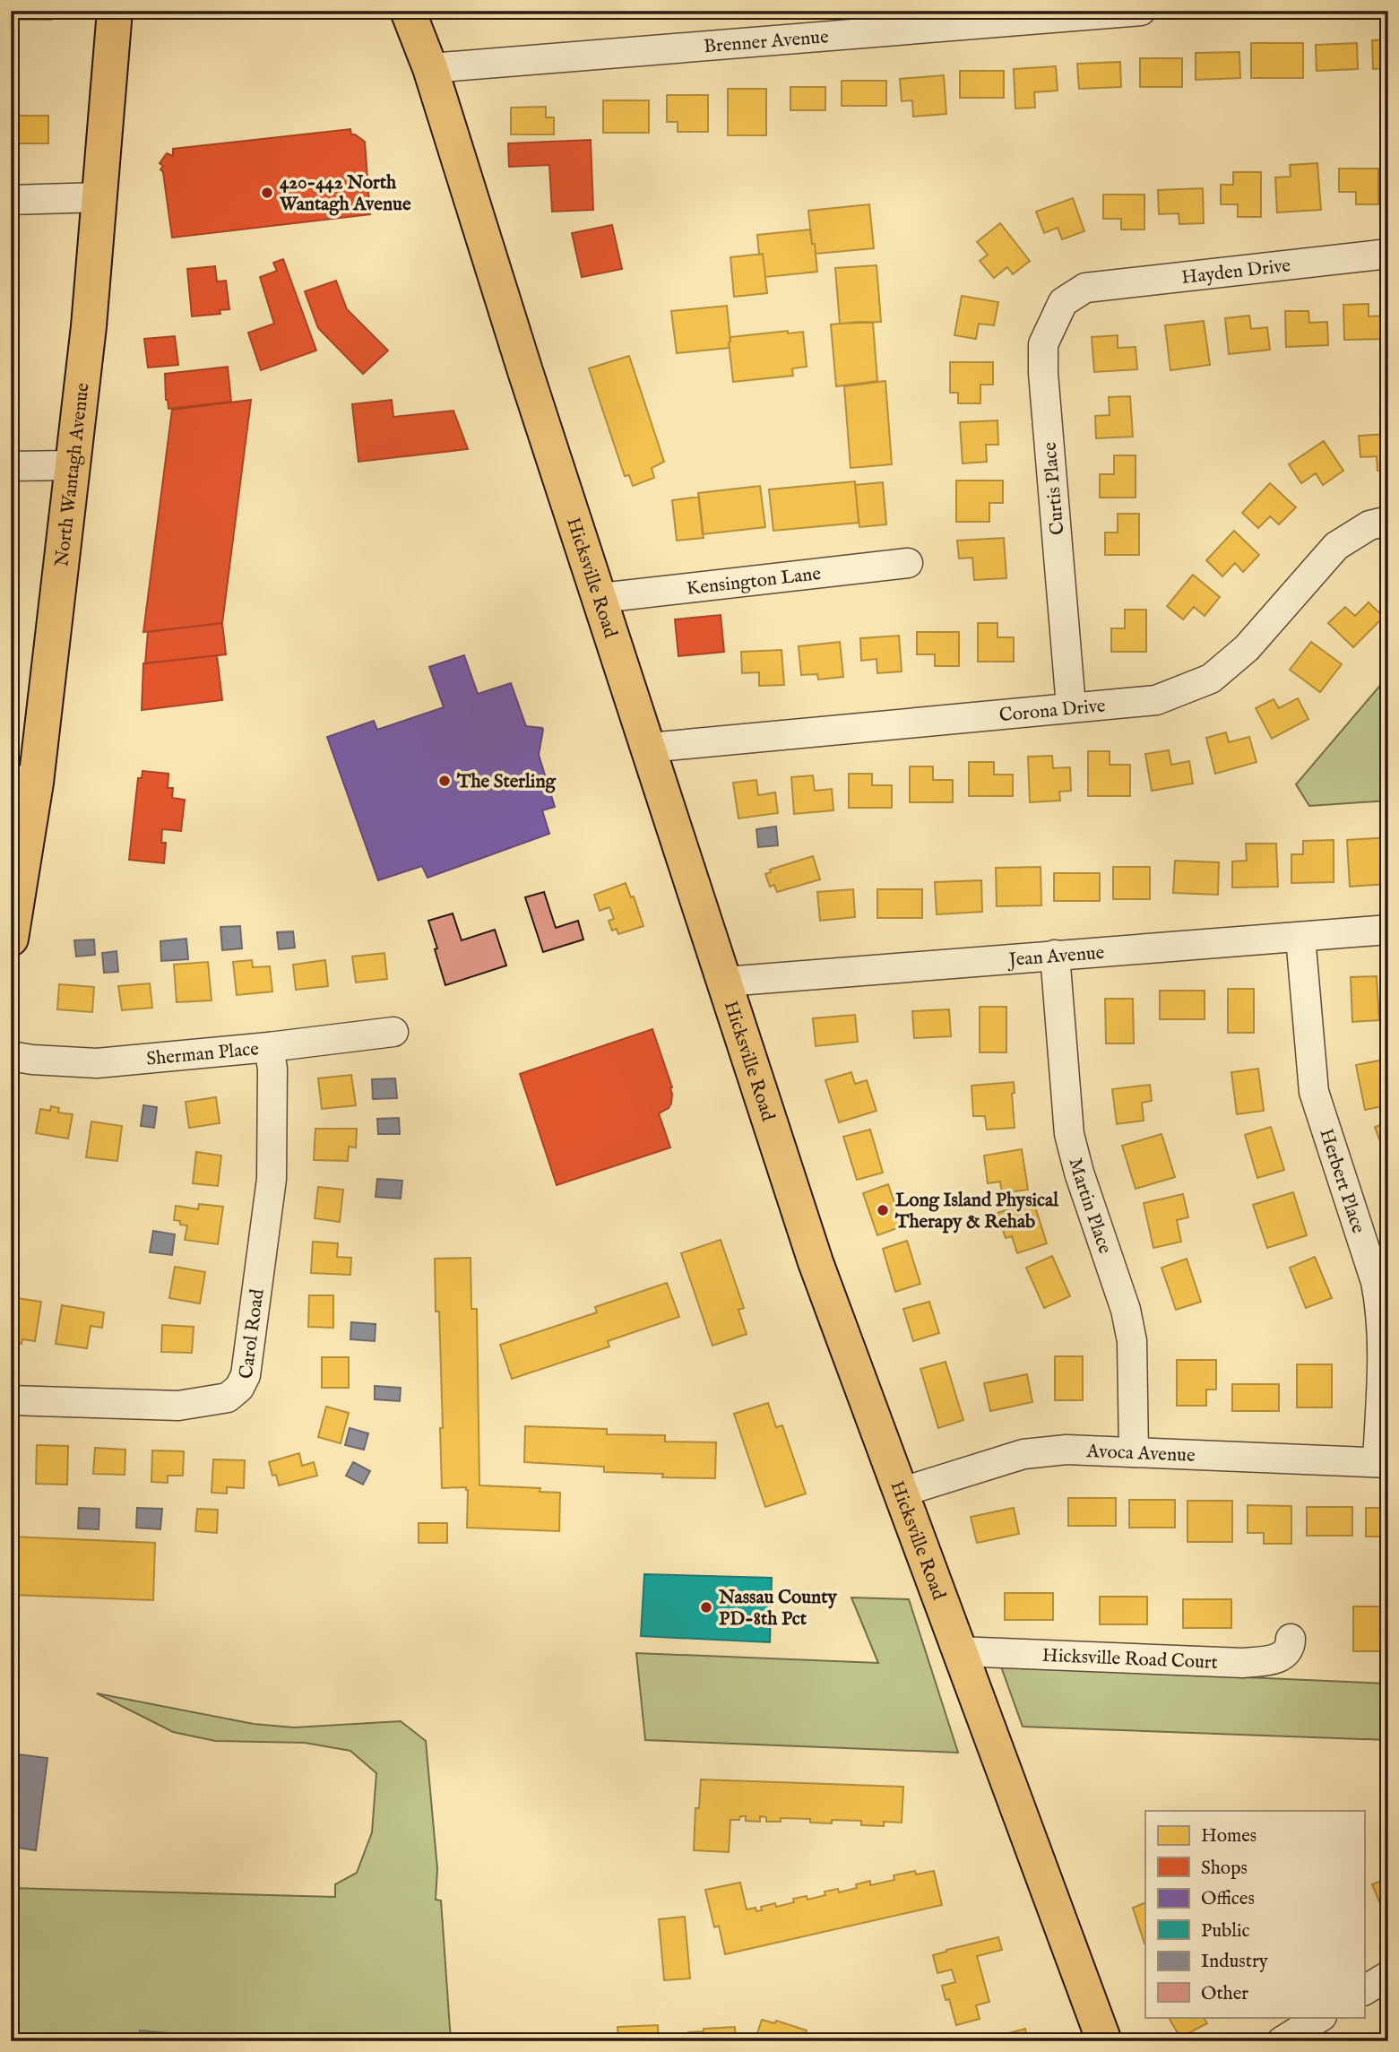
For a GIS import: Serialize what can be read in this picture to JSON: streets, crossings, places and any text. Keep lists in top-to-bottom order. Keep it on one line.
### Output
{"streets":{"main road":["North Wantagh Avenue","Hicksville Road"],"street":["Brenner Avenue","Hayden Drive","Curtis Place","Kensington Lane","Corona Drive","Jean Avenue","Sherman Place","Herbert Place","Martin Place","Carol Road","Avoca Avenue","Hicksville Road Court"]},"crossings":[["Brenner Avenue","Hicksville Road"],["Hayden Drive","Curtis Place"],["Curtis Place","Corona Drive"],["Hicksville Road","Kensington Lane"],["Hicksville Road","Corona Drive"],["Hicksville Road","Jean Avenue"],["Hicksville Road","Avoca Avenue"],["Hicksville Road","Hicksville Road Court"],["Jean Avenue","Herbert Place"],["Jean Avenue","Martin Place"],["Sherman Place","Carol Road"],["Herbert Place","Avoca Avenue"],["Martin Place","Avoca Avenue"]],"places":["420-442 North Wantagh Avenue","The Sterling","Long Island Physical Therapy & Rehab","Nassau County PD-8th Pct"],"legend":["Homes","Shops","Offices","Public","Industry","Other"]}
